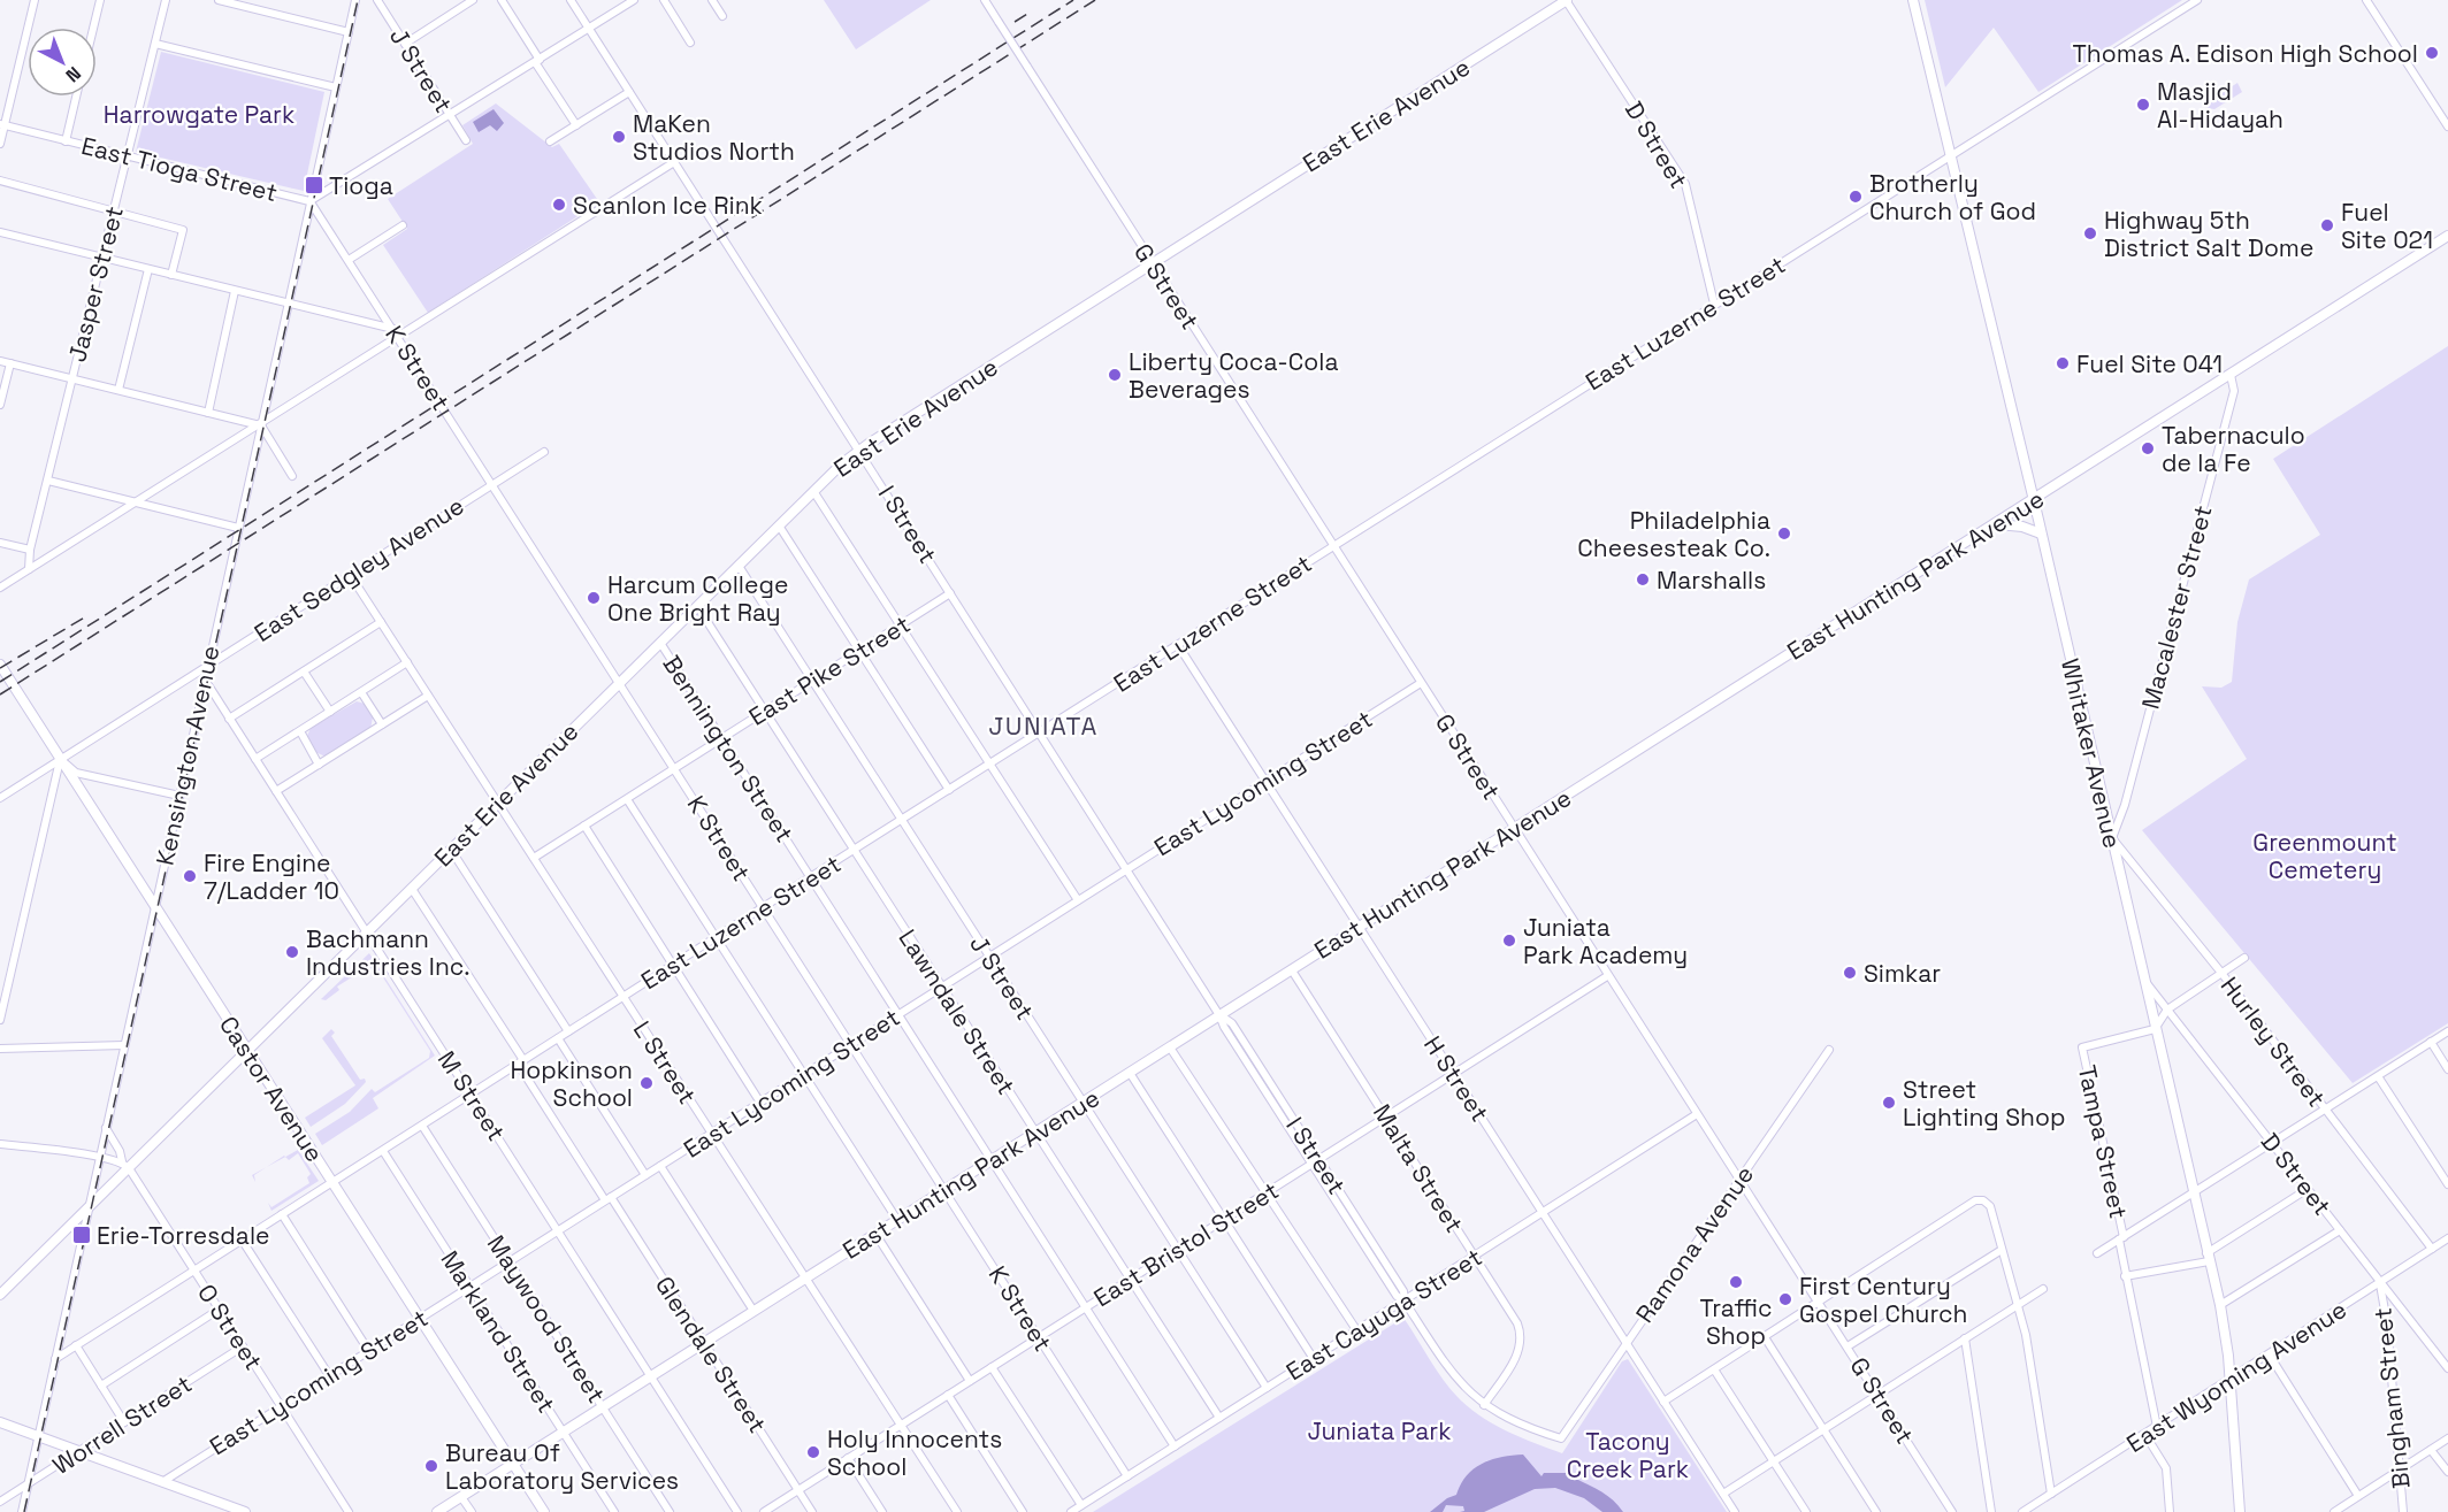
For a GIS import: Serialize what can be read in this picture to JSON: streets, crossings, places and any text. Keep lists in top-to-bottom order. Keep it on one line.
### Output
{"streets":{"main road":["East Erie Avenue","East Hunting Park Avenue","Whitaker Avenue","Castor Avenue"],"street":["J Street","D Street","East Tioga Street","Jasper Street","G Street","East Luzerne Street","K Street","I Street","East Sedgley Avenue","Macalester Street","East Pike Street","Bennington Street","Kensington Avenue","East Lycoming Street","Lawndale Street","Hurley Street","L Street","H Street","M Street","Tampa Street","Malta Street","East Bristol Street","Ramona Avenue","East Cayuga Street","Maywood Street","O Street","Markland Street","Glendale Street","East Wyoming Avenue","Bingham Street","Worrell Street"]},"crossings":[["J Street","East Erie Avenue"],["J Street","East Tioga Street"],["J Street","East Luzerne Street"],["J Street","East Hunting Park Avenue"],["J Street","East Pike Street"],["J Street","East Lycoming Street"],["J Street","East Bristol Street"],["J Street","East Cayuga Street"],["East Erie Avenue","D Street"],["East Erie Avenue","G Street"],["East Erie Avenue","K Street"],["East Erie Avenue","I Street"],["East Erie Avenue","Bennington Street"],["East Erie Avenue","Kensington Avenue"],["East Erie Avenue","Lawndale Street"],["East Erie Avenue","L Street"],["East Erie Avenue","Castor Avenue"],["East Erie Avenue","M Street"],["East Erie Avenue","O Street"],["East Erie Avenue","Glendale Street"],["D Street","East Luzerne Street"],["D Street","Whitaker Avenue"],["D Street","East Wyoming Avenue"],["D Street","Bingham Street"],["East Tioga Street","Jasper Street"],["East Tioga Street","K Street"],["East Tioga Street","I Street"],["East Tioga Street","Kensington Avenue"],["G Street","East Luzerne Street"],["G Street","East Hunting Park Avenue"],["G Street","East Lycoming Street"],["G Street","East Bristol Street"],["G Street","Ramona Avenue"],["G Street","East Cayuga Street"],["East Luzerne Street","K Street"],["East Luzerne Street","I Street"],["East Luzerne Street","Bennington Street"],["East Luzerne Street","Whitaker Avenue"],["East Luzerne Street","Kensington Avenue"],["East Luzerne Street","Lawndale Street"],["East Luzerne Street","L Street"],["East Luzerne Street","H Street"],["East Luzerne Street","Castor Avenue"],["East Luzerne Street","M Street"],["East Luzerne Street","Maywood Street"],["East Luzerne Street","O Street"],["East Luzerne Street","Markland Street"],["East Luzerne Street","Glendale Street"],["K Street","East Sedgley Avenue"],["K Street","East Hunting Park Avenue"],["K Street","East Pike Street"],["K Street","Kensington Avenue"],["K Street","East Lycoming Street"],["K Street","East Bristol Street"],["K Street","East Cayuga Street"],["I Street","East Hunting Park Avenue"],["I Street","East Pike Street"],["I Street","East Lycoming Street"],["I Street","Malta Street"],["I Street","East Bristol Street"],["I Street","Ramona Avenue"],["I Street","East Cayuga Street"],["East Sedgley Avenue","Kensington Avenue"],["East Sedgley Avenue","L Street"],["East Sedgley Avenue","Castor Avenue"],["East Hunting Park Avenue","Macalester Street"],["East Hunting Park Avenue","Bennington Street"],["East Hunting Park Avenue","Whitaker Avenue"],["East Hunting Park Avenue","Lawndale Street"],["East Hunting Park Avenue","L Street"],["East Hunting Park Avenue","H Street"],["East Hunting Park Avenue","Castor Avenue"],["East Hunting Park Avenue","M Street"],["East Hunting Park Avenue","Malta Street"],["East Hunting Park Avenue","Maywood Street"],["East Hunting Park Avenue","Markland Street"],["East Hunting Park Avenue","Glendale Street"],["Macalester Street","Whitaker Avenue"],["Macalester Street","Hurley Street"],["East Pike Street","Bennington Street"],["East Pike Street","Lawndale Street"],["East Pike Street","L Street"],["Bennington Street","East Lycoming Street"],["Bennington Street","East Bristol Street"],["Bennington Street","East Cayuga Street"],["Whitaker Avenue","Hurley Street"],["Whitaker Avenue","Tampa Street"],["Whitaker Avenue","East Wyoming Avenue"],["Kensington Avenue","Castor Avenue"],["Kensington Avenue","M Street"],["Kensington Avenue","O Street"],["Kensington Avenue","Worrell Street"],["East Lycoming Street","Lawndale Street"],["East Lycoming Street","L Street"],["East Lycoming Street","H Street"],["East Lycoming Street","Castor Avenue"],["East Lycoming Street","M Street"],["East Lycoming Street","Maywood Street"],["East Lycoming Street","O Street"],["East Lycoming Street","Markland Street"],["East Lycoming Street","Glendale Street"],["Lawndale Street","East Bristol Street"],["Lawndale Street","East Cayuga Street"],["Hurley Street","East Wyoming Avenue"],["L Street","East Bristol Street"],["H Street","East Bristol Street"],["H Street","Ramona Avenue"],["H Street","East Cayuga Street"],["Tampa Street","East Wyoming Avenue"],["Malta Street","East Bristol Street"],["Malta Street","East Cayuga Street"],["East Bristol Street","Glendale Street"],["O Street","Worrell Street"],["East Wyoming Avenue","Bingham Street"]],"districts":["JUNIATA"],"parks":["Harrowgate Park","Greenmount Cemetery","Juniata Park","Tacony Creek Park"],"places":{"other":["Thomas A. Edison High School","Masjid Al-Hidayah","MaKen Studios North","Brotherly Church of God","Scanlon Ice Rink","Fuel Site 021","Highway 5th District Salt Dome","Fuel Site 041","Liberty Coca-Cola Beverages","Tabernaculo de la Fe","Philadelphia Cheesesteak Co.","Marshalls","Harcum College One Bright Ray","Fire Engine 7/Ladder 10","Juniata Park Academy","Bachmann Industries Inc.","Simkar","Hopkinson School","Street Lighting Shop","Traffic Shop","First Century Gospel Church","Holy Innocents School","Bureau Of Laboratory Services"],"transit":["Tioga","Erie-Torresdale"]},"north":"bottom right"}
